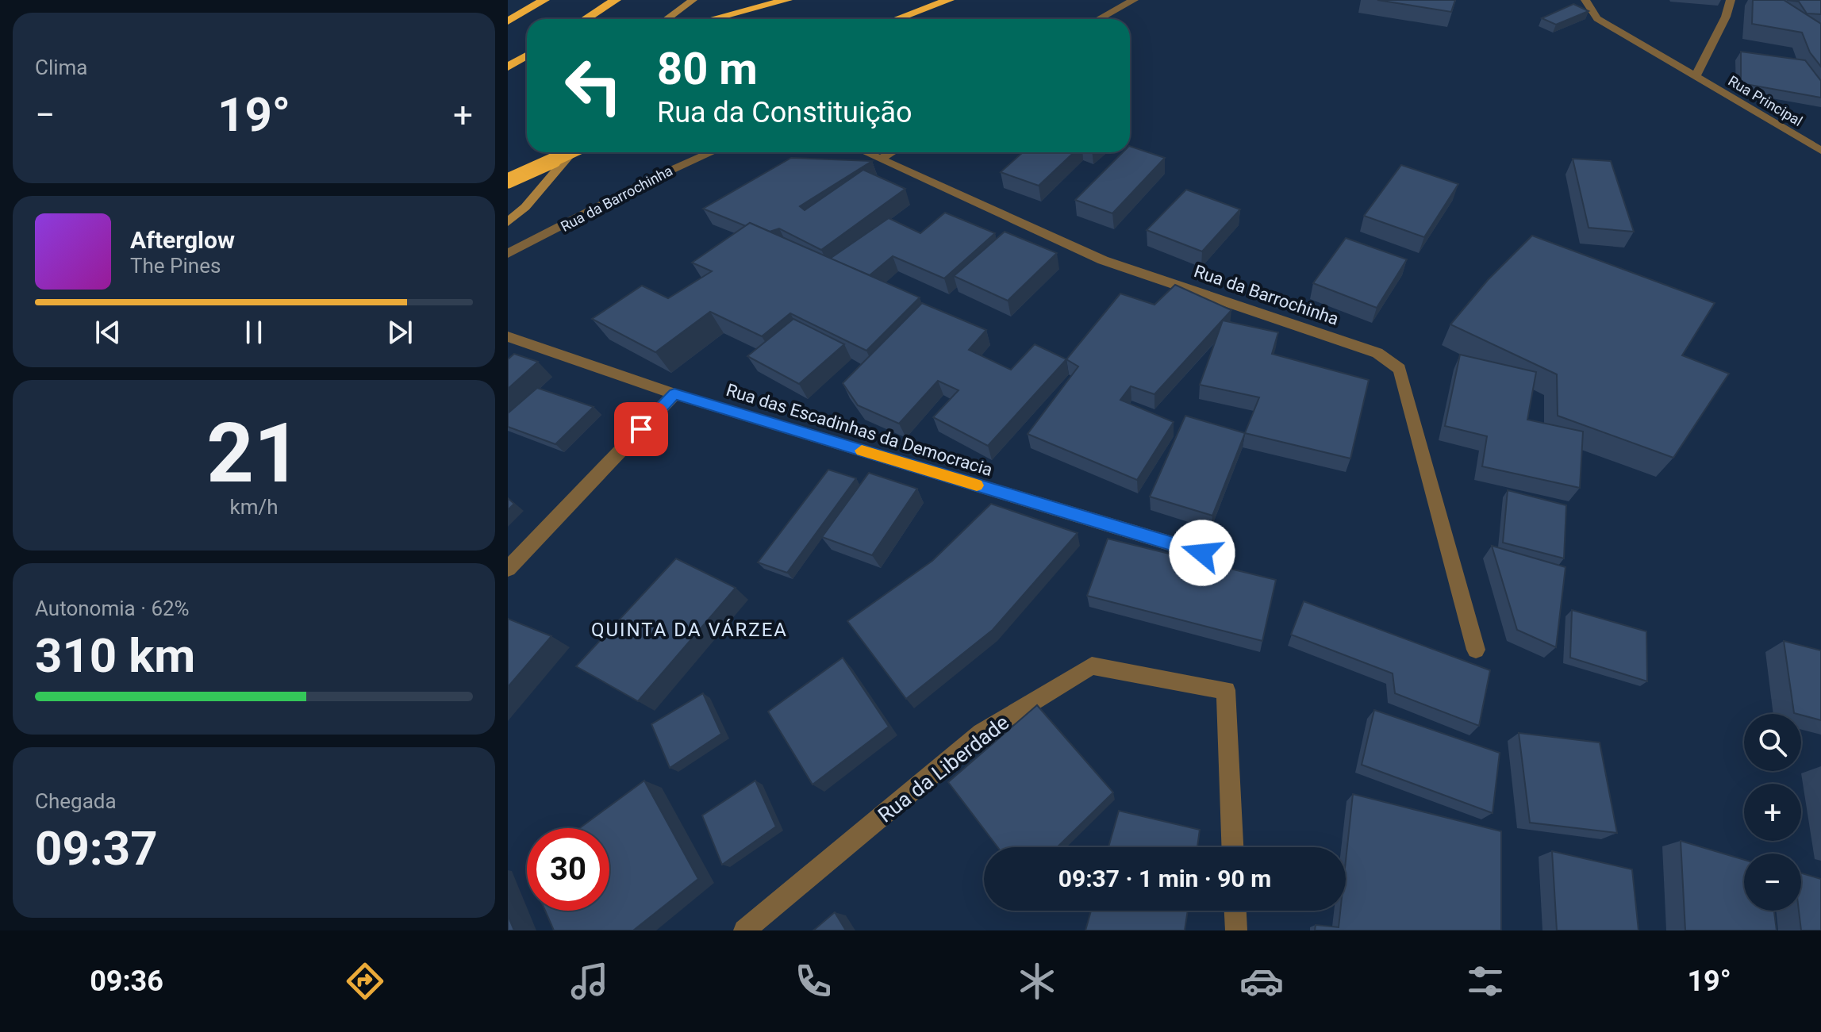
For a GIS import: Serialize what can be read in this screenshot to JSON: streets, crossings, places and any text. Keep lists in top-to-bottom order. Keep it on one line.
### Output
{"streets":{"street":["Rua Principal","Rua da Barrochinha","Rua das Escadinhas da Democracia","Rua da Liberdade"]},"districts":["QUINTA DA VÁRZEA"],"page":{"tile":["Clima",["21","km/h"],["Autonomia · 62%","310 km"],["Chegada","09:37"]],"turn":["80 m","Rua da Constituição"],"heat":["−","19°","+"],"song":["Afterglow","The Pines"],"map_buttons":["+","−"],"limit":"30","trip":"09:37 · 1 min · 90 m","tabs":["09:36","19°"]}}
